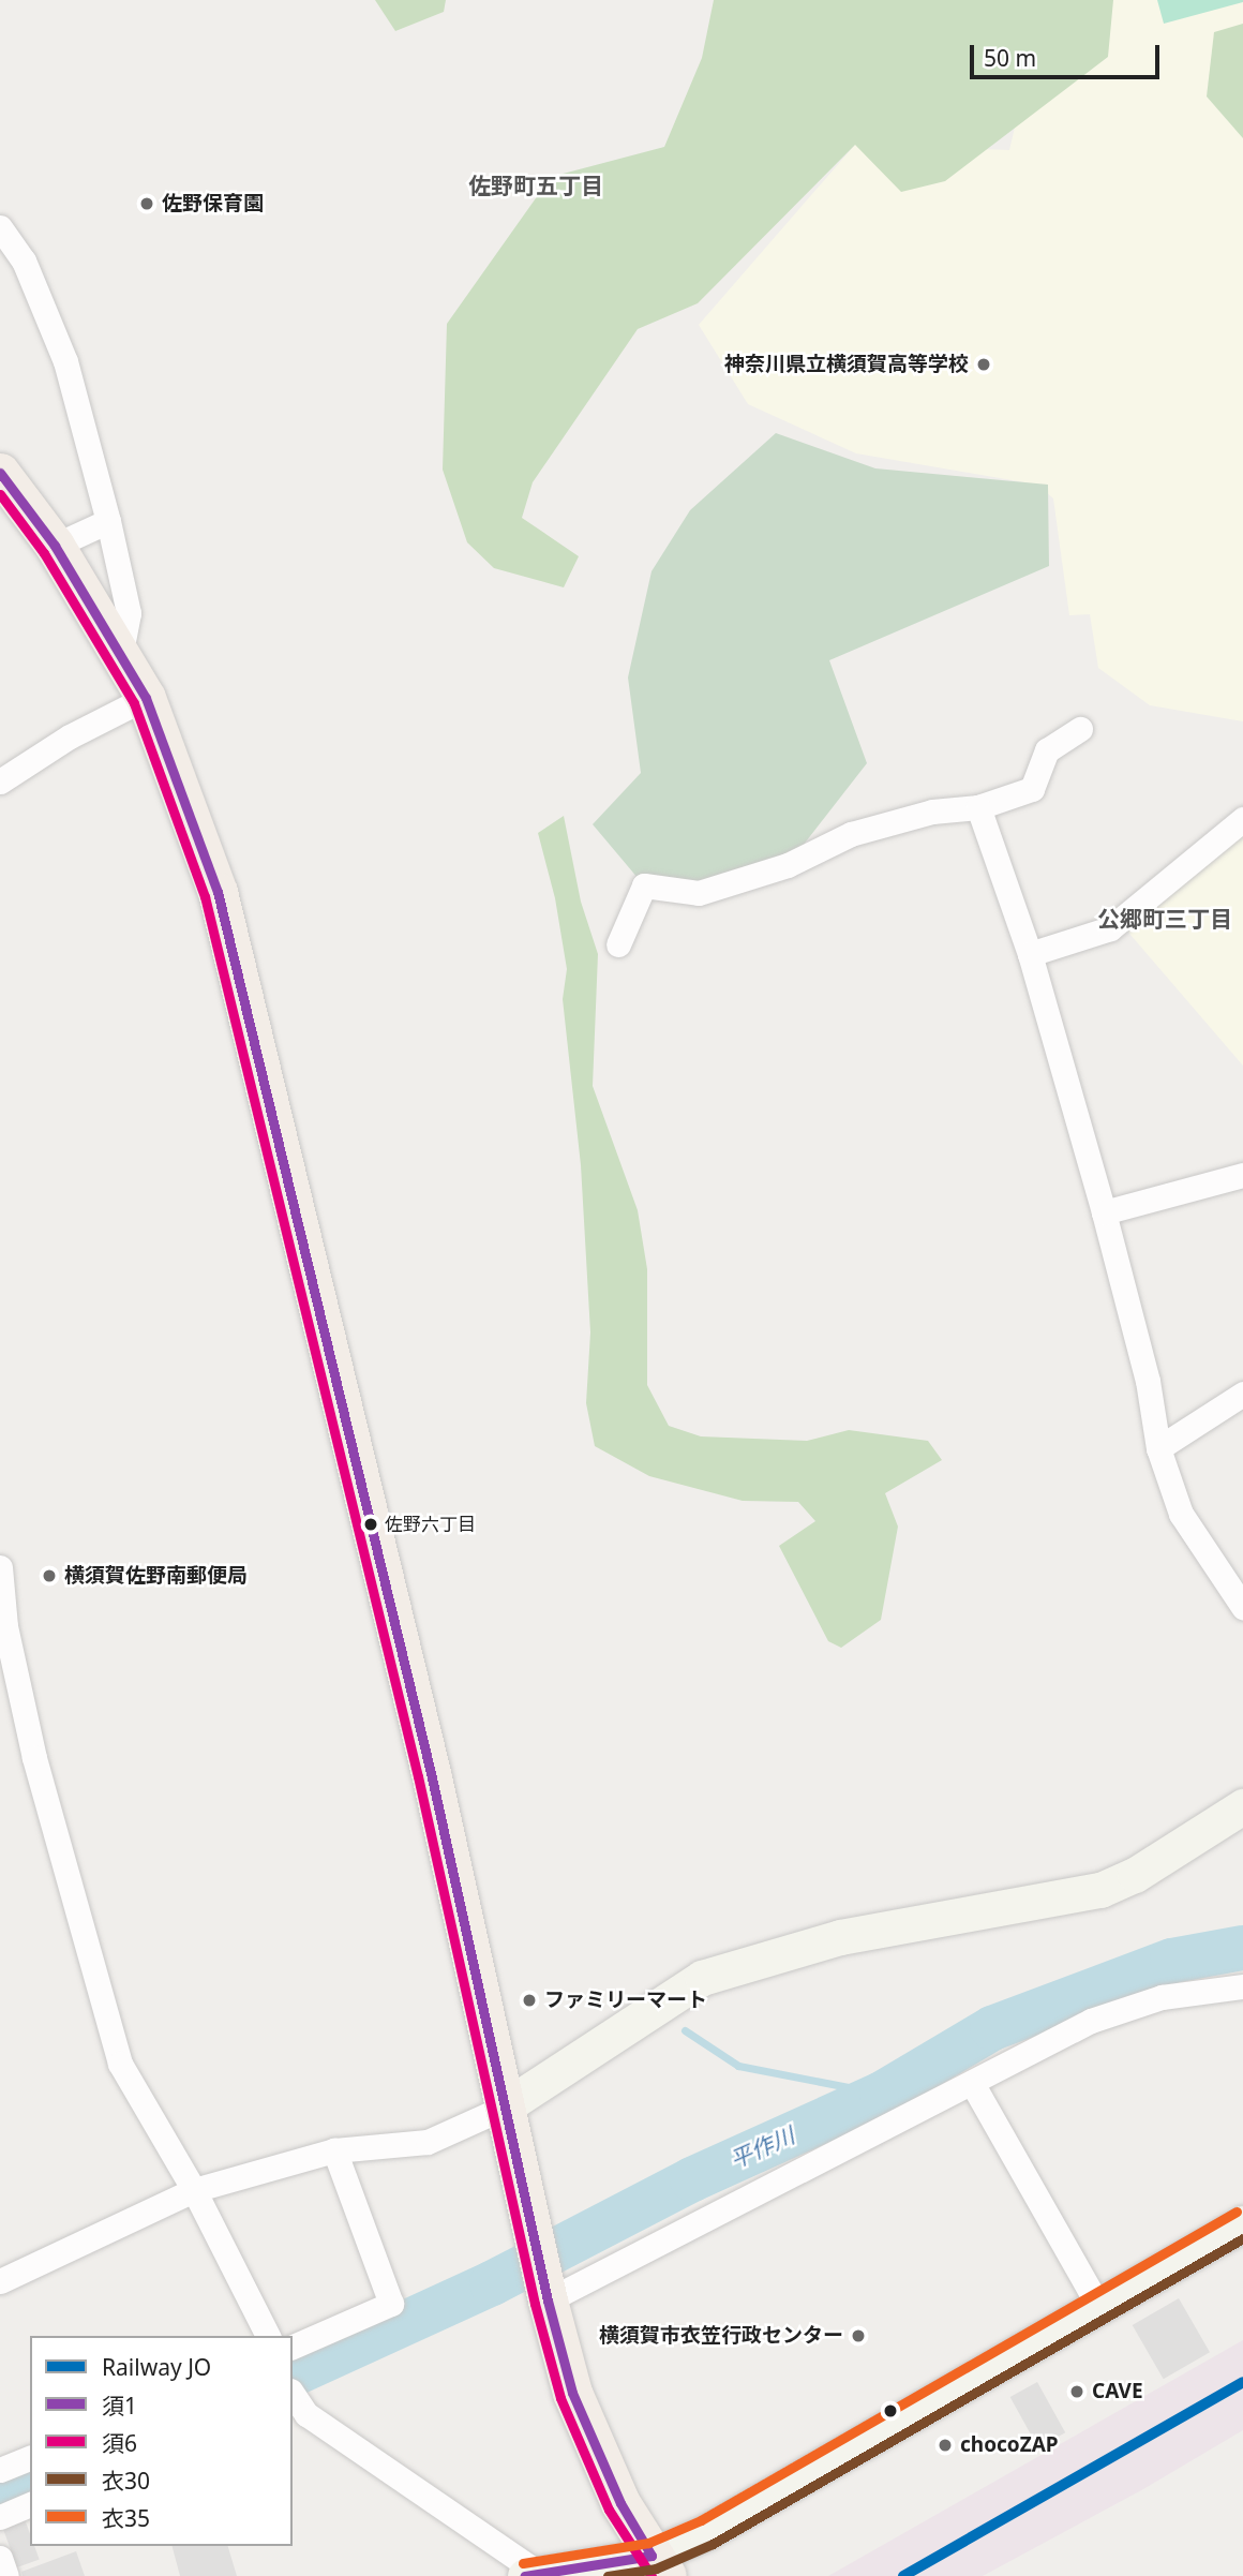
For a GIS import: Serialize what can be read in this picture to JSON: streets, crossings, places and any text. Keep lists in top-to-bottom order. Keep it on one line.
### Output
{"districts":["佐野町五丁目","公郷町三丁目"],"water":["平作川"],"places":["佐野保育園","神奈川県立横須賀高等学校","佐野六丁目","横須賀佐野南郵便局","ファミリーマート","横須賀市衣笠行政センター","CAVE","chocoZAP"],"lines":["transit line 須1","transit line 須6","transit line 衣35","transit line 衣30","rail line JO"],"legend":["Railway JO","須1","須6","衣30","衣35"],"scale_bar":"50 m"}
